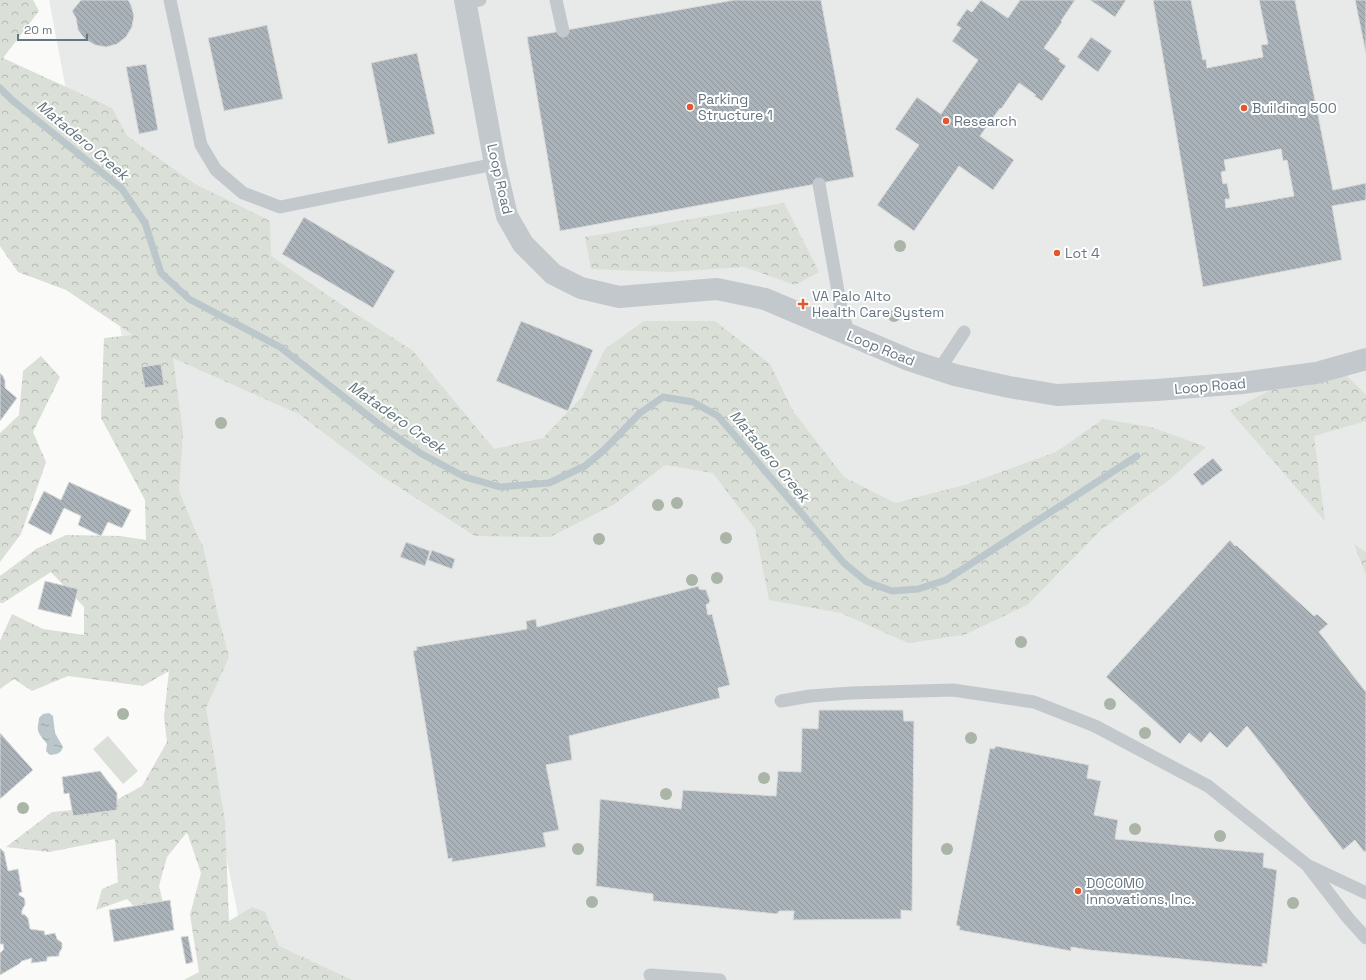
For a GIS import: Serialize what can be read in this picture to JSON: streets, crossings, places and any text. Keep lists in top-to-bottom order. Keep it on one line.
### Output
{"streets":{"street":["Loop Road"]},"water":["Matadero Creek"],"places":{"other":["Parking Structure 1","Building 500","Research","Lot 4","DOCOMO Innovations, Inc."],"health":["VA Palo Alto Health Care System"]},"scale_bar":"20 m"}
